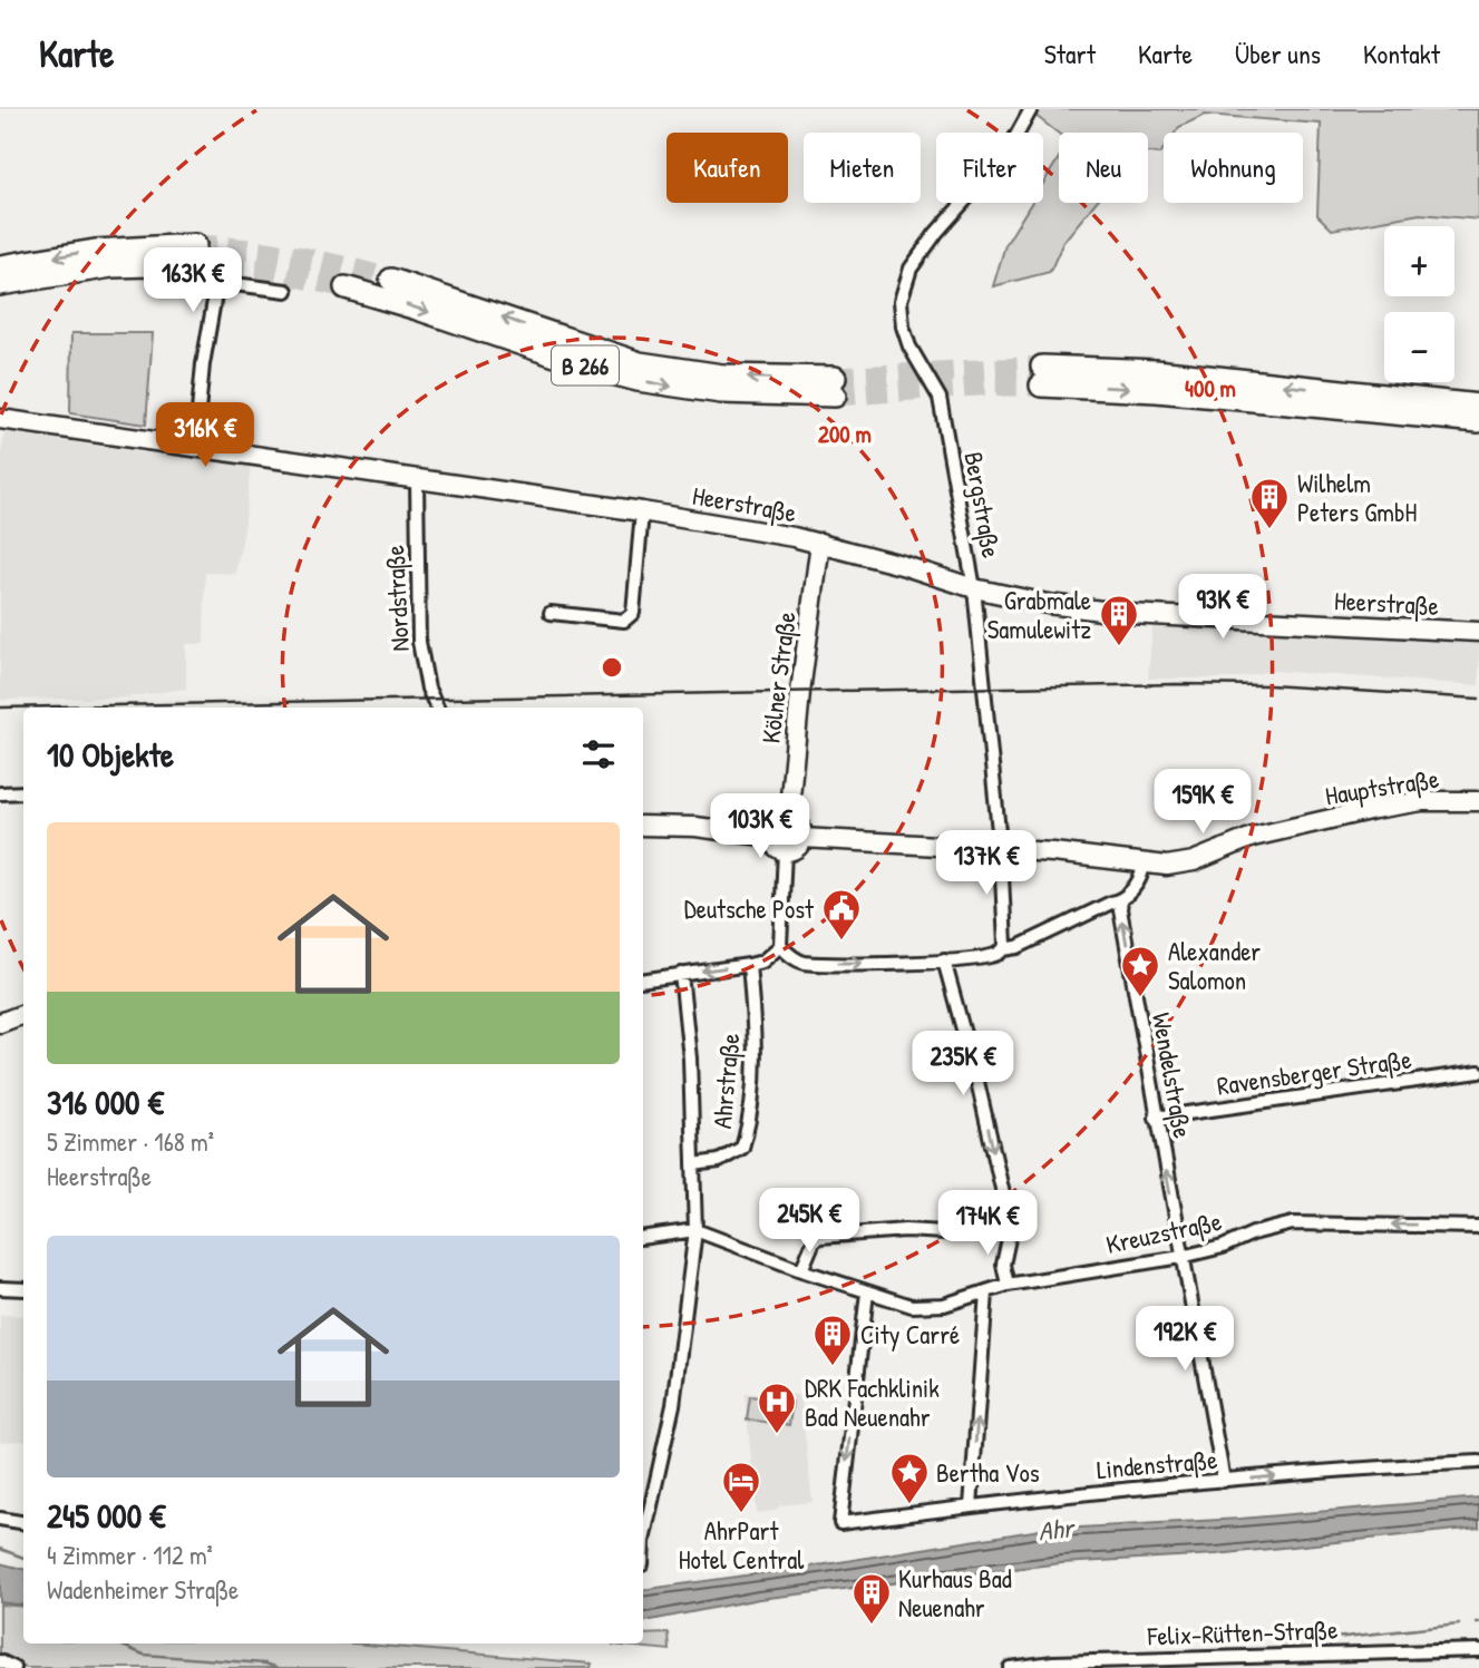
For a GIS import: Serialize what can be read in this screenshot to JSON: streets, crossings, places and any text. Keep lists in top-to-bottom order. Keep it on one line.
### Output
{"streets":{"highway":["B 266"],"main road":["Heerstraße","Kölner Straße","Hauptstraße"],"street":["Bergstraße","Nordstraße","Ravensberger Straße","Wendelstraße","Ahrstraße","Kreuzstraße","Lindenstraße","Felix-Rütten-Straße"]},"crossings":[["Heerstraße","Bergstraße"],["Heerstraße","Nordstraße"],["Heerstraße","Kölner Straße"],["Bergstraße","Hauptstraße"],["Kölner Straße","Hauptstraße"],["Ravensberger Straße","Wendelstraße"],["Wendelstraße","Kreuzstraße"],["Wendelstraße","Lindenstraße"],["Kreuzstraße","Lindenstraße"]],"one_way":["Wendelstraße","Kreuzstraße"],"water":["Ahr"],"places":{"building":["Wilhelm Peters GmbH","Grabmale Samulewitz","City Carré","Kurhaus Bad Neuenahr"],"public building":["Deutsche Post"],"place":["Alexander Salomon","Bertha Vos"],"hospital":["DRK Fachklinik Bad Neuenahr"],"hotel":["AhrPart Hotel Central"]},"page":{"header":"Karte","nav":["Start","Karte","Über uns","Kontakt"],"chip":["Kaufen","Mieten","Filter","Neu","Wohnung"],"map_buttons":["+","−"],"price":["163K €","316K €","93K €","159K €","103K €","137K €","235K €","245K €","174K €","192K €"],"heading":"10 Objekte","list":[{"name":"316 000 €","note":"5 Zimmer · 168 m² · Heerstraße"},{"name":"245 000 €","note":"4 Zimmer · 112 m² · Wadenheimer Straße"}]},"rings":["400 m","200 m"]}
